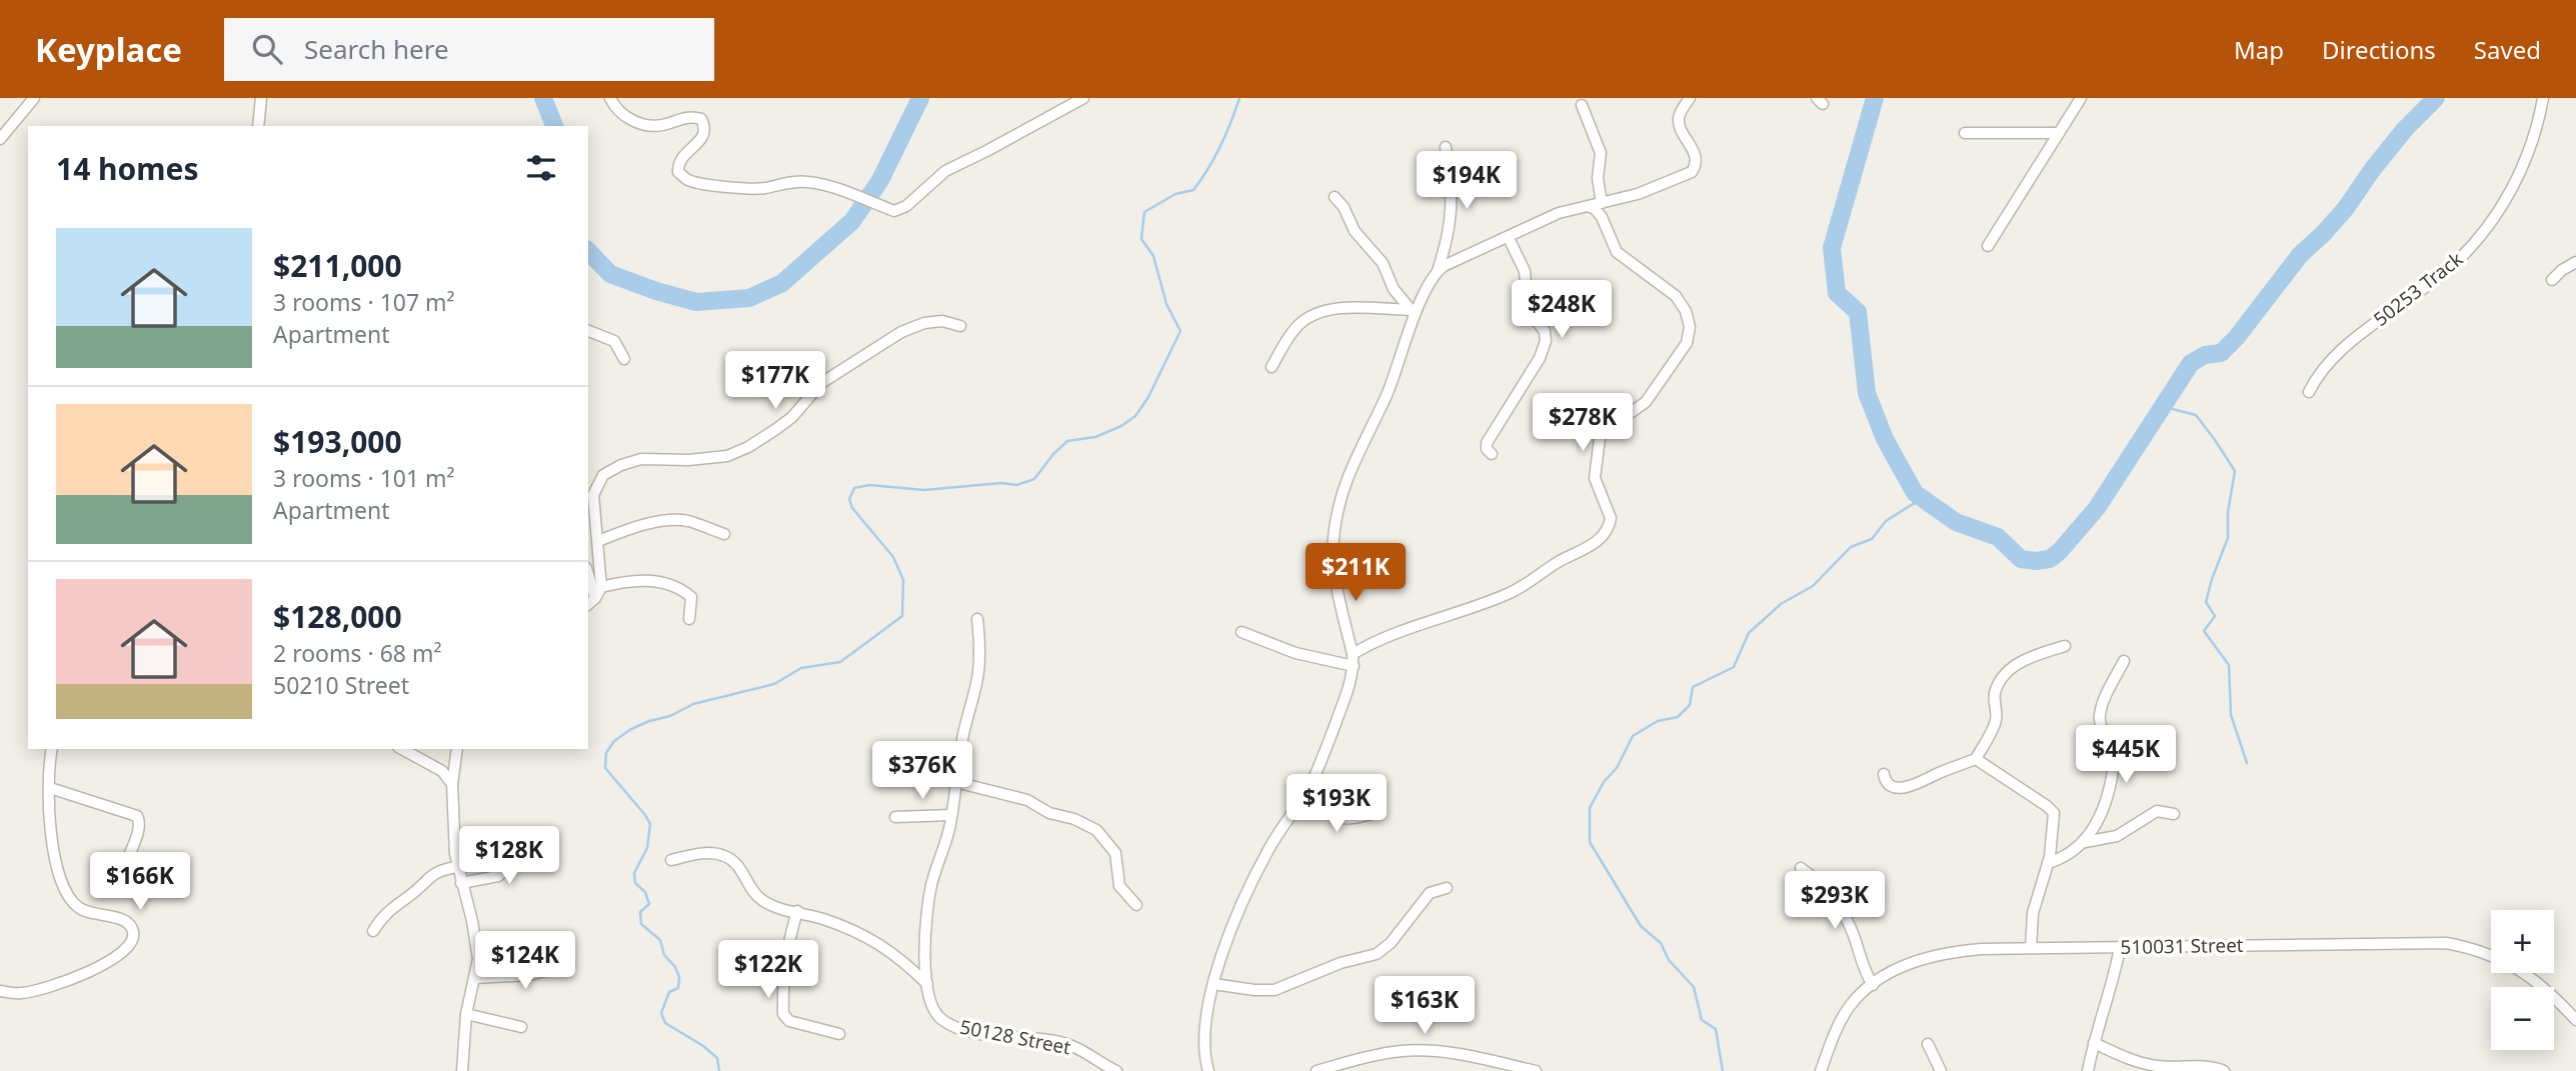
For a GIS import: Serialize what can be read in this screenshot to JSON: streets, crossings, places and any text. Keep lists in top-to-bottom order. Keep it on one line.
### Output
{"streets":{"street":["50253 Track","510031 Street","50128 Street"]},"page":{"header":"Keyplace","search":"Search here","nav":["Map","Directions","Saved"],"heading":"14 homes","price":["$194K","$248K","$177K","$278K","$211K","$445K","$376K","$193K","$128K","$166K","$293K","$124K","$122K","$163K"],"list":[{"name":"$211,000","note":"3 rooms · 107 m² · Apartment"},{"name":"$193,000","note":"3 rooms · 101 m² · Apartment"},{"name":"$128,000","note":"2 rooms · 68 m² · 50210 Street"}],"map_buttons":["+","−"]}}
